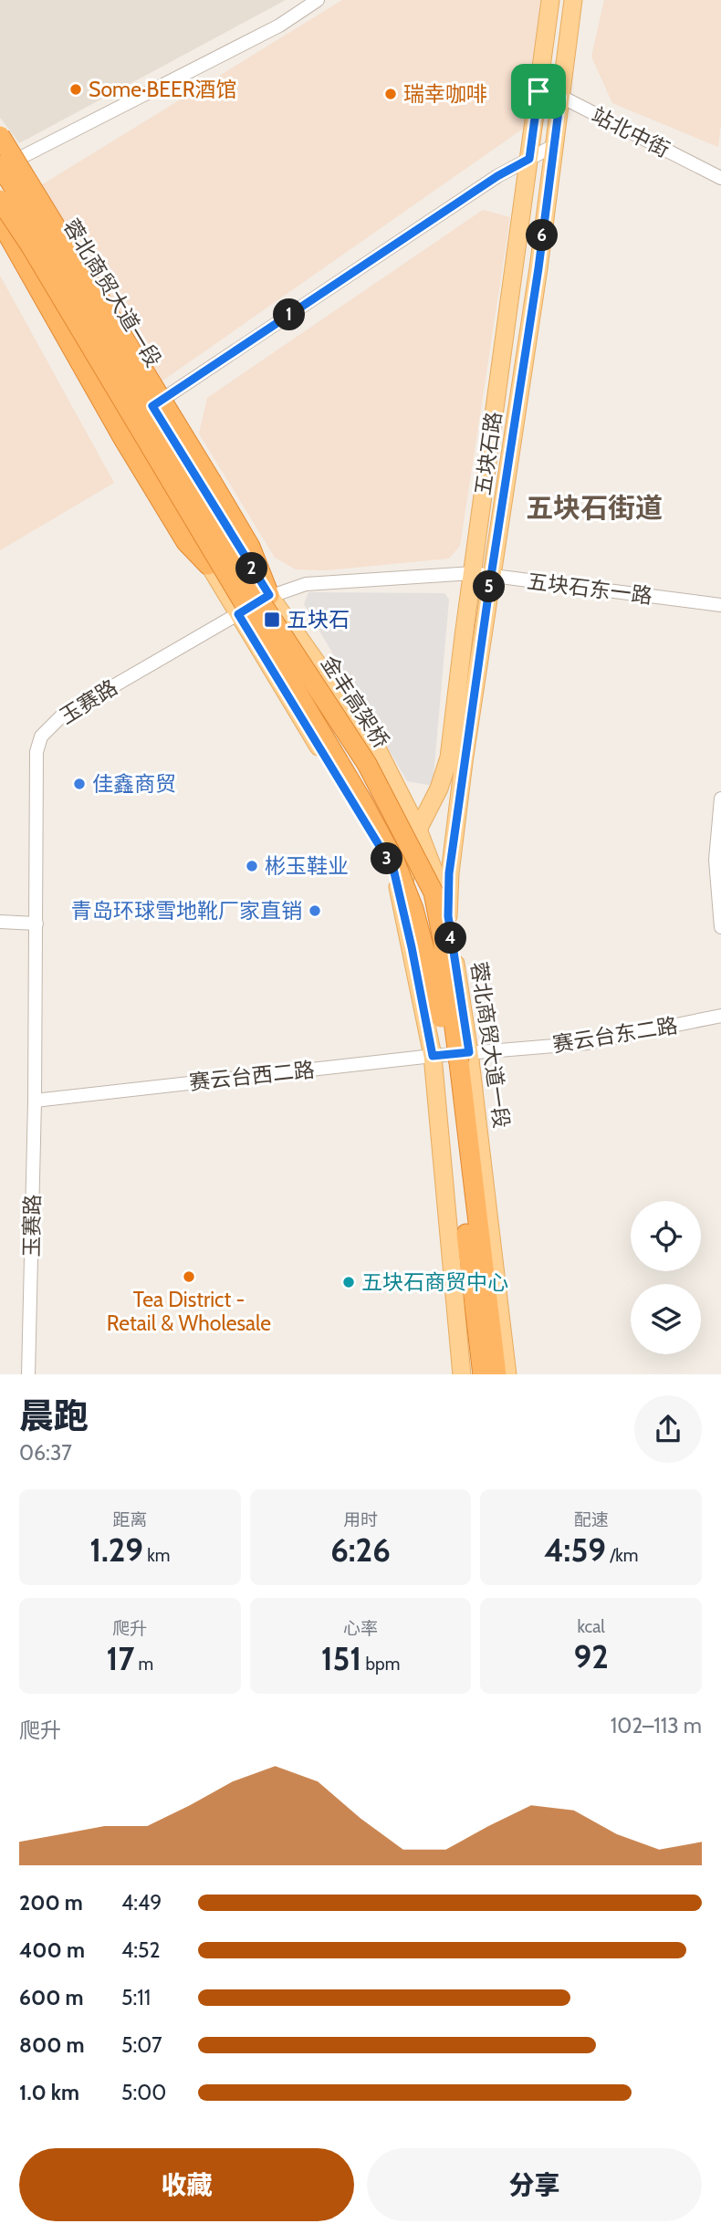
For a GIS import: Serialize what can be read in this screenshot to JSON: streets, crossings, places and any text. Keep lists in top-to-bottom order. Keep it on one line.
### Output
{"streets":{"highway":["蓉北商贸大道一段","金丰高架桥"],"main road":["五块石路"],"street":["站北中街","五块石东一路","玉赛路","赛云台东二路","赛云台西二路"]},"crossings":[["站北中街","五块石路"],["蓉北商贸大道一段","五块石路"],["蓉北商贸大道一段","五块石东一路"],["蓉北商贸大道一段","玉赛路"],["蓉北商贸大道一段","金丰高架桥"],["蓉北商贸大道一段","赛云台东二路"],["蓉北商贸大道一段","赛云台西二路"],["五块石路","五块石东一路"],["五块石东一路","玉赛路"],["玉赛路","赛云台西二路"],["金丰高架桥","赛云台东二路"],["金丰高架桥","赛云台西二路"],["赛云台东二路","赛云台西二路"]],"districts":["五块石街道"],"places":{"other":["Some·BEER酒馆","瑞幸咖啡","佳鑫商贸","彬玉鞋业","青岛环球雪地靴厂家直销","Tea District - Retail & Wholesale","五块石商贸中心"],"transit":["五块石"]},"page":{"pins":["6","1","2","5","3","4"],"heading":["晨跑","06:37"],"stats":[["距离","1.29 km"],["用时","6:26"],["配速","4:59 /km"],["爬升","17 m"],["心率","151 bpm"],["kcal","92"]],"chart":["爬升","102–113 m"],"list":[{"name":"200 m","note":"4:49"},{"name":"400 m","note":"4:52"},{"name":"600 m","note":"5:11"},{"name":"800 m","note":"5:07"},{"name":"1.0 km","note":"5:00"}],"buttons":["收藏","分享"]}}
